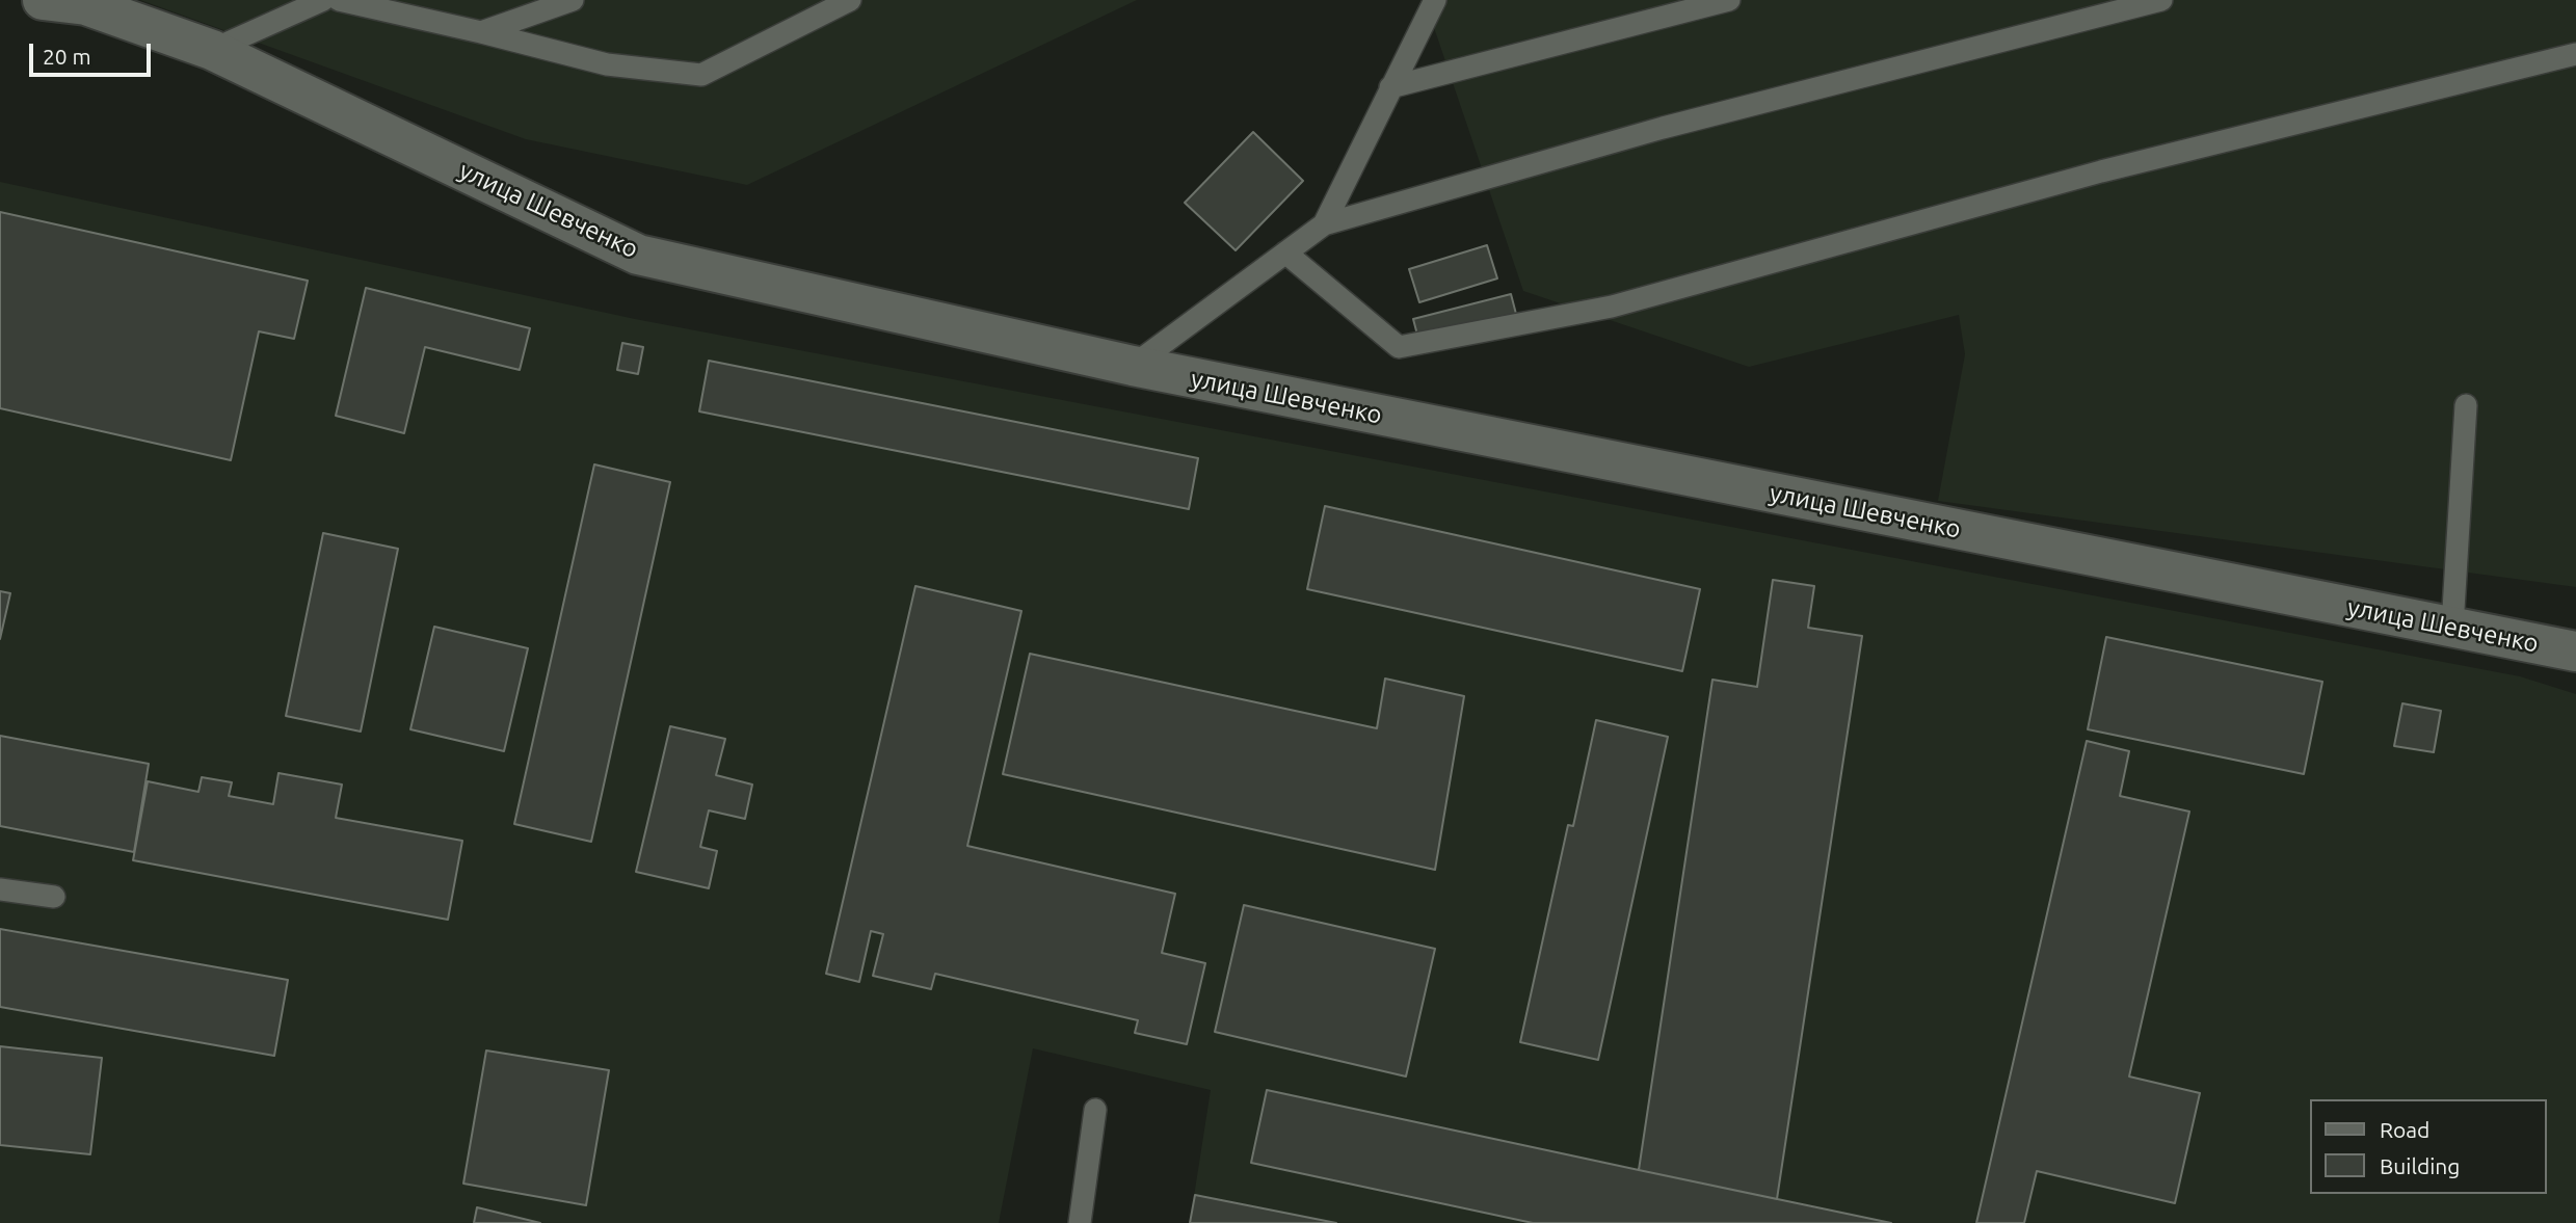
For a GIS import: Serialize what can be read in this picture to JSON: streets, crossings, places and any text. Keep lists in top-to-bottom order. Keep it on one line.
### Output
{"streets":{"street":["улица Шевченко"]},"legend":["Road","Building"],"scale_bar":"20 m"}
